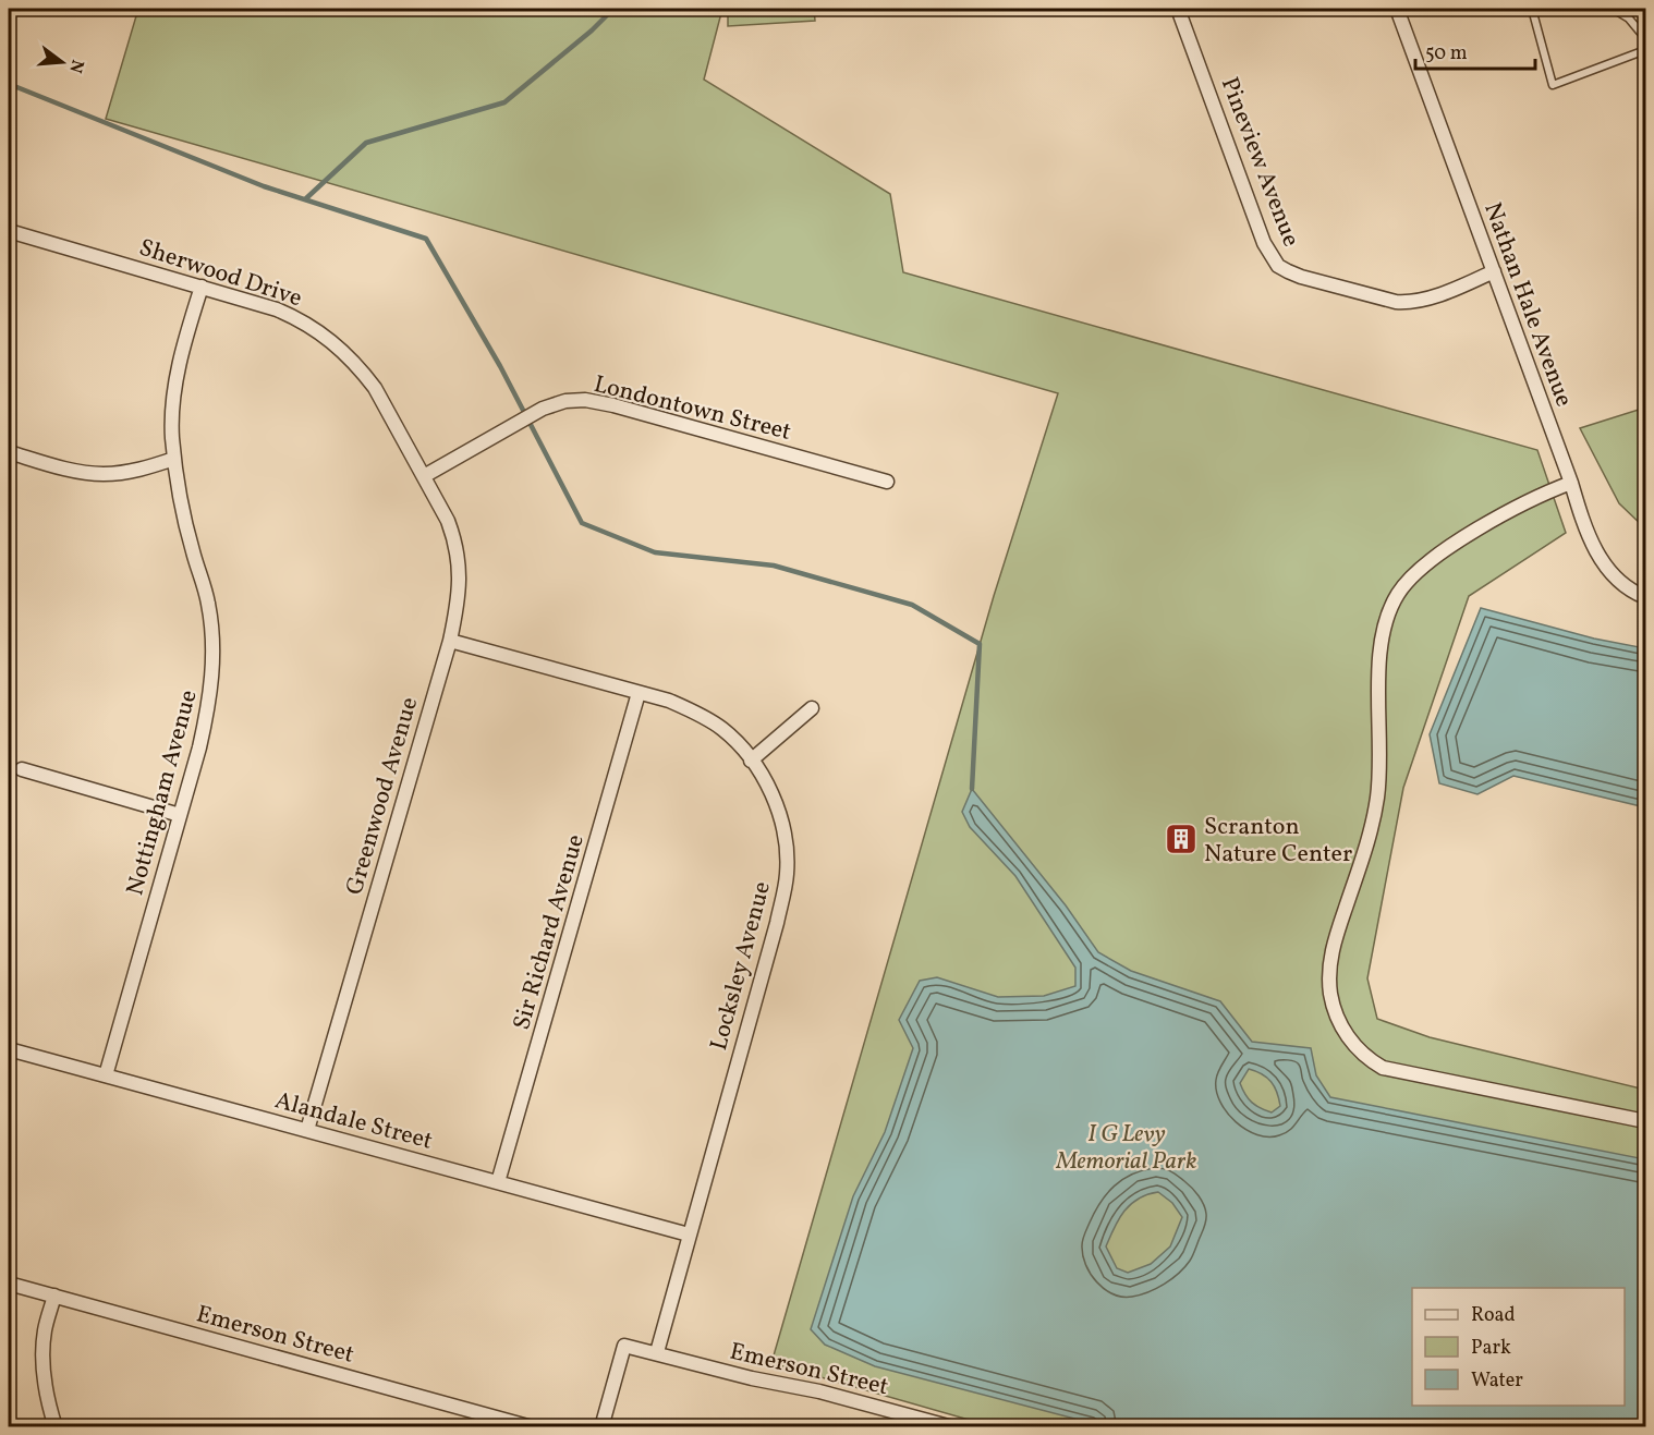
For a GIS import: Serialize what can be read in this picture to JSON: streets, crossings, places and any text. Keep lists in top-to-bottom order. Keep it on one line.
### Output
{"streets":{"street":["Pineview Avenue","Sherwood Drive","Nathan Hale Avenue","Londontown Street","Nottingham Avenue","Greenwood Avenue","Sir Richard Avenue","Locksley Avenue","Alandale Street","Emerson Street"]},"crossings":[["Pineview Avenue","Nathan Hale Avenue"],["Sherwood Drive","Londontown Street"],["Sherwood Drive","Nottingham Avenue"],["Sherwood Drive","Greenwood Avenue"],["Londontown Street","Greenwood Avenue"],["Nottingham Avenue","Alandale Street"],["Greenwood Avenue","Locksley Avenue"],["Greenwood Avenue","Alandale Street"],["Sir Richard Avenue","Locksley Avenue"],["Sir Richard Avenue","Alandale Street"],["Locksley Avenue","Alandale Street"],["Locksley Avenue","Emerson Street"]],"parks":["I G Levy Memorial Park"],"places":{"building":["Scranton Nature Center"]},"legend":["Road","Park","Water"],"scale_bar":"50 m","north":"right"}
